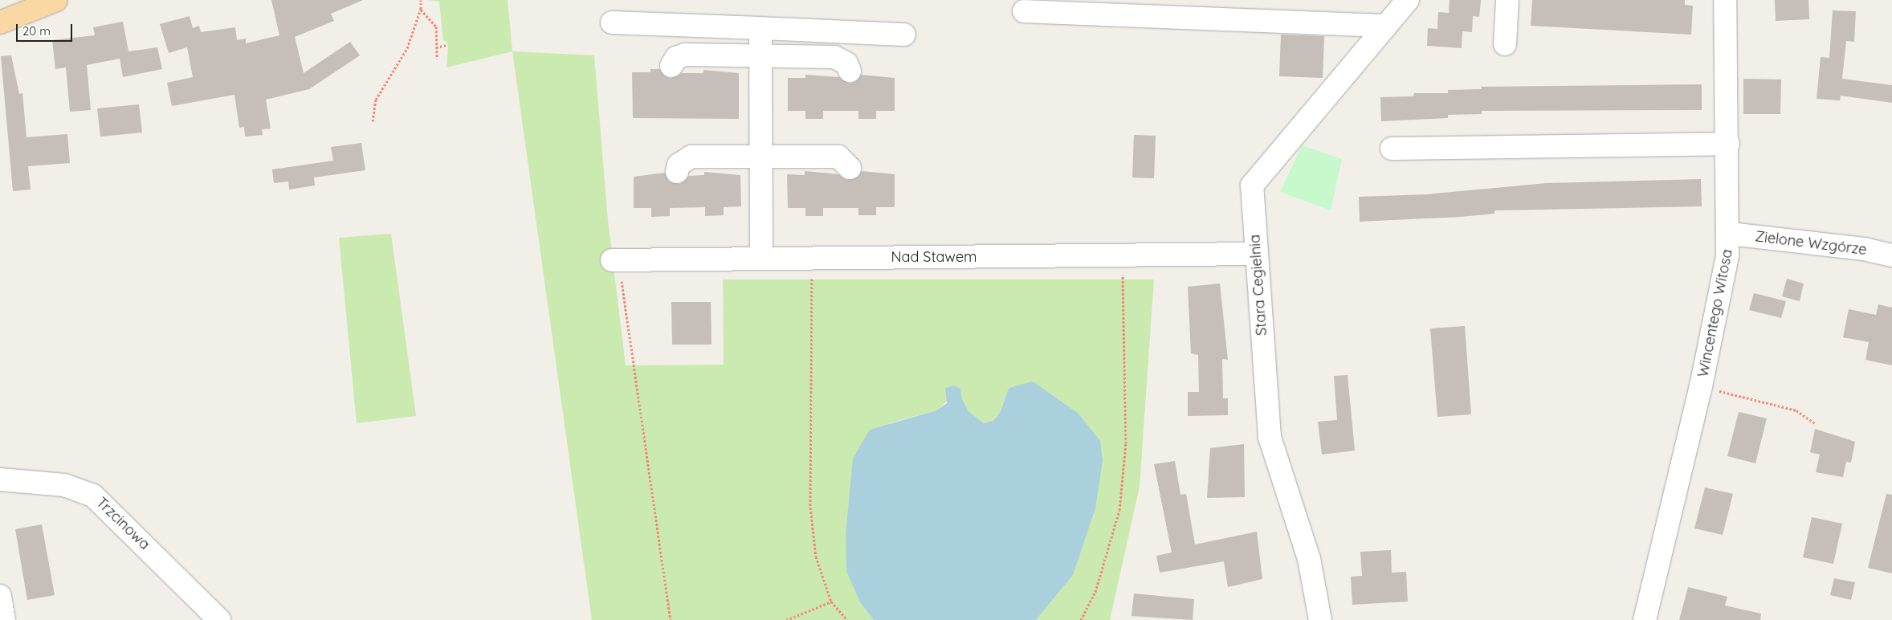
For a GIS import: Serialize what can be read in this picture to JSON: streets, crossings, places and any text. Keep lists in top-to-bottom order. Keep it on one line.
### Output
{"streets":{"street":["Zielone Wzgórze","Nad Stawem","Stara Cegielnia","Wincentego Witosa","Trzcinowa"]},"crossings":[["Zielone Wzgórze","Wincentego Witosa"],["Nad Stawem","Stara Cegielnia"]],"scale_bar":"20 m"}
